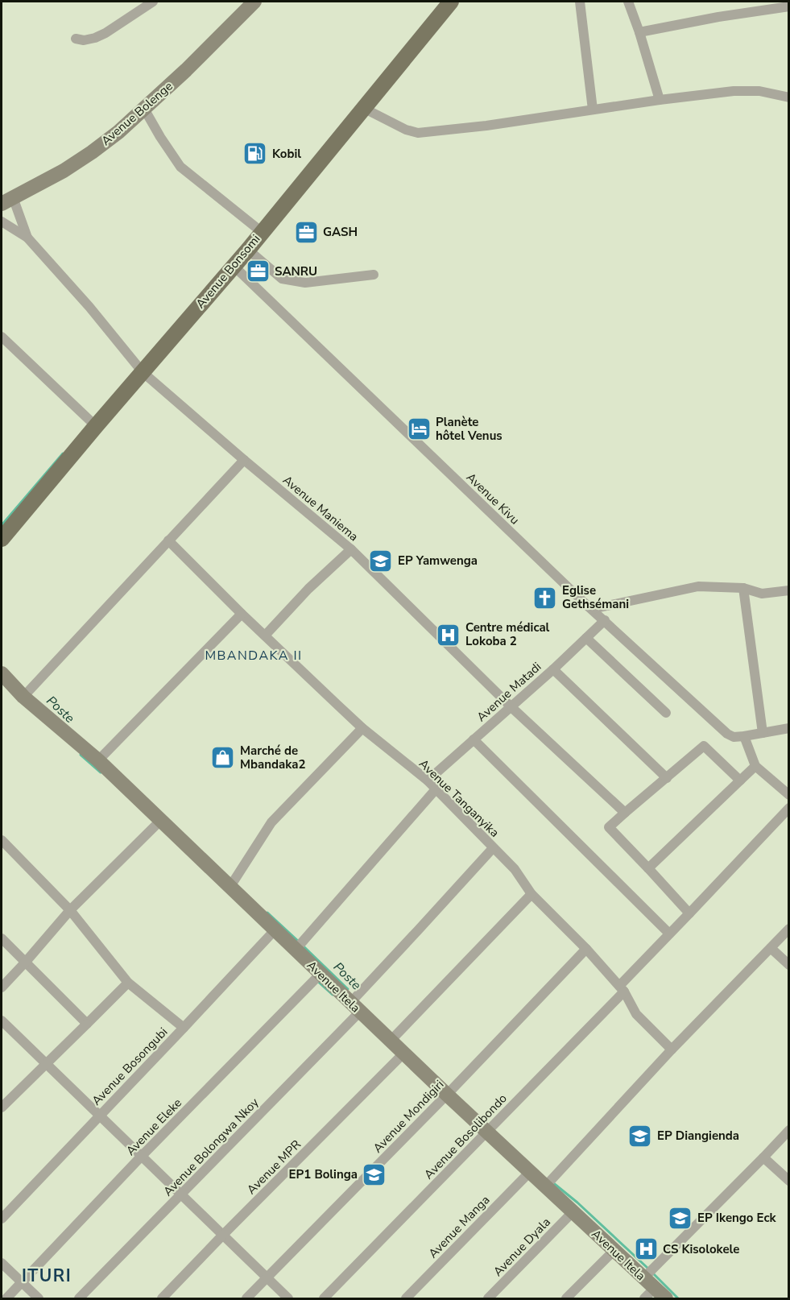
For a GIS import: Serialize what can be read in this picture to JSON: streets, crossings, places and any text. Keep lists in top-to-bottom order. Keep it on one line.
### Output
{"streets":{"main road":["Avenue Bonsomi"],"street":["Avenue Bolenge","Avenue Kivu","Avenue Maniema","Avenue Matadi","Avenue Tanganyika","Avenue Itela","Avenue Bosongubi","Avenue Mondigiri","Avenue Eleke","Avenue Bosolibondo","Avenue Bolongwa Nkoy","Avenue MPR","Avenue Manga","Avenue Dyala"]},"crossings":[["Avenue Bonsomi","Avenue Kivu"],["Avenue Bonsomi","Avenue Maniema"],["Avenue Kivu","Avenue Matadi"],["Avenue Maniema","Avenue Matadi"],["Avenue Matadi","Avenue Tanganyika"],["Avenue Tanganyika","Avenue Mondigiri"],["Avenue Tanganyika","Avenue Bosolibondo"],["Avenue Tanganyika","Avenue Bolongwa Nkoy"],["Avenue Itela","Avenue Bosongubi"],["Avenue Itela","Avenue Mondigiri"],["Avenue Itela","Avenue Eleke"],["Avenue Itela","Avenue Bosolibondo"],["Avenue Itela","Avenue Bolongwa Nkoy"],["Avenue Itela","Avenue MPR"],["Avenue Itela","Avenue Manga"],["Avenue Itela","Avenue Dyala"]],"districts":["MBANDAKA II","ITURI"],"water":["Poste"],"places":{"fuel station":["Kobil"],"office":["GASH","SANRU"],"hotel":["Planète hôtel Venus"],"school or university":["EP Yamwenga","EP Diangienda","EP1 Bolinga","EP Ikengo Eck"],"church":["Eglise Gethsémani"],"hospital":["Centre médical Lokoba 2","CS Kisolokele"],"shop":["Marché de Mbandaka2"]}}
